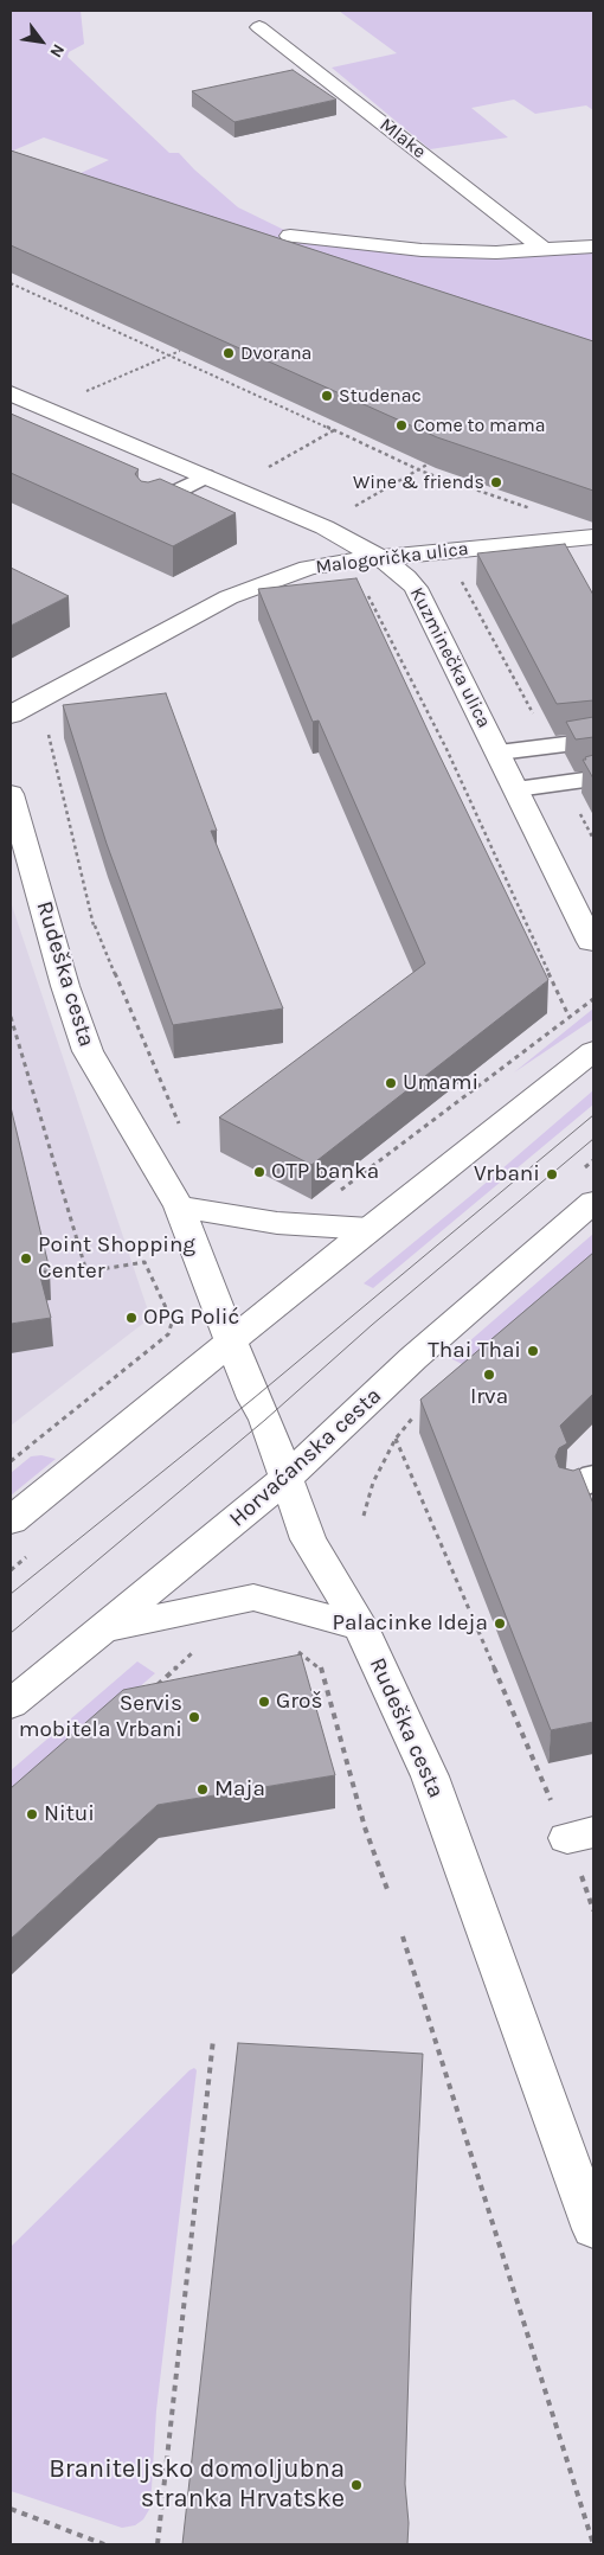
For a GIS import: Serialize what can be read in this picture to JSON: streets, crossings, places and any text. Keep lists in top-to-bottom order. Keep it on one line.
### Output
{"streets":{"street":["Mlake","Malogorička ulica","Kuzminečka ulica","Rudeška cesta","Horvaćanska cesta"]},"crossings":[["Malogorička ulica","Kuzminečka ulica"],["Rudeška cesta","Horvaćanska cesta"]],"places":["Dvorana","Studenac","Come to mama","Wine & friends","Umami","OTP banka","Vrbani","Point Shopping Center","OPG Polić","Thai Thai","Irva","Palacinke Ideja","Groš","Servis mobitela Vrbani","Maja","Nitui","Braniteljsko domoljubna stranka Hrvatske"],"north":"bottom right"}
